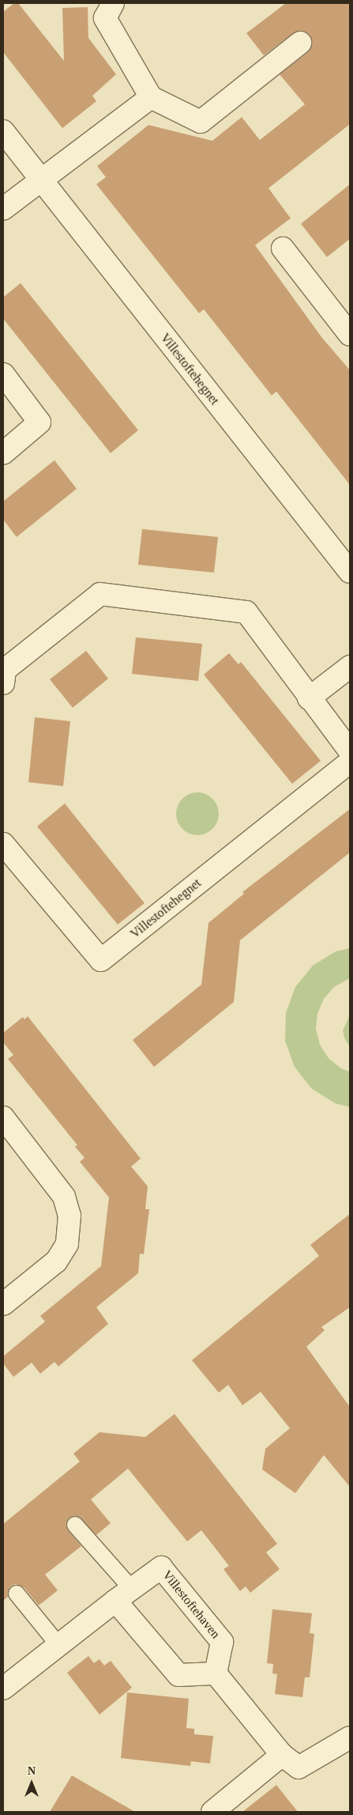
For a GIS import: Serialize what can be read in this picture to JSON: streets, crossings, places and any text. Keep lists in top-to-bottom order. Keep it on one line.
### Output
{"streets":{"street":["Villestoftehegnet","Villestoftehaven"]},"north":"top"}
